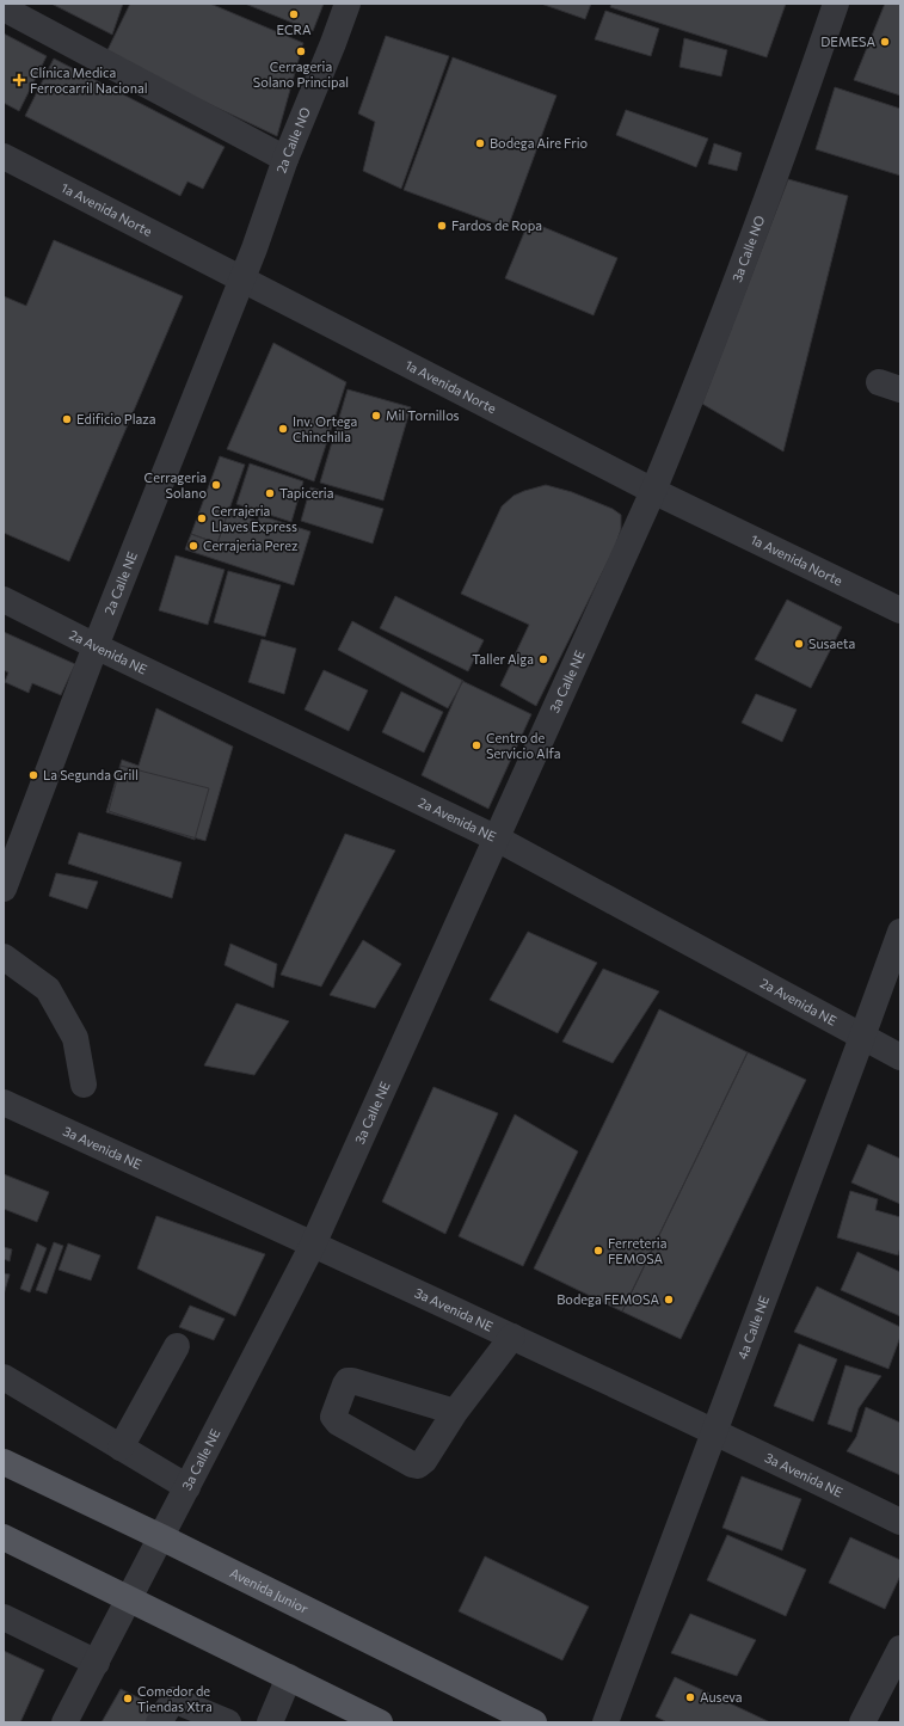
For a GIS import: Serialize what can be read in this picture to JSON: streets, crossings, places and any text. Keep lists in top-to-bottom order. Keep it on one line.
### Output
{"streets":{"main road":["Avenida Junior"],"street":["2a Calle NO","1a Avenida Norte","3a Calle NO","2a Calle NE","2a Avenida NE","3a Calle NE","3a Avenida NE","4a Calle NE"]},"crossings":[["2a Calle NO","1a Avenida Norte"],["2a Calle NO","2a Calle NE"],["1a Avenida Norte","3a Calle NO"],["1a Avenida Norte","2a Calle NE"],["1a Avenida Norte","3a Calle NE"],["3a Calle NO","3a Calle NE"],["2a Calle NE","2a Avenida NE"],["2a Avenida NE","3a Calle NE"],["2a Avenida NE","4a Calle NE"],["3a Calle NE","3a Avenida NE"],["3a Calle NE","Avenida Junior"],["3a Avenida NE","4a Calle NE"]],"places":{"other":["ECRA","DEMESA","Cerrageria Solano Principal","Bodega Aire Frio","Fardos de Ropa","Mil Tornillos","Edificio Plaza","Inv. Ortega Chinchilla","Cerrageria Solano","Tapiceria","Cerrajeria Llaves Express","Cerrajeria Perez","Susaeta","Taller Alga","Centro de Servicio Alfa","La Segunda Grill","Ferreteria FEMOSA","Bodega FEMOSA","Auseva","Comedor de Tiendas Xtra"],"health":["Clínica Medica Ferrocarril Nacional"]}}
